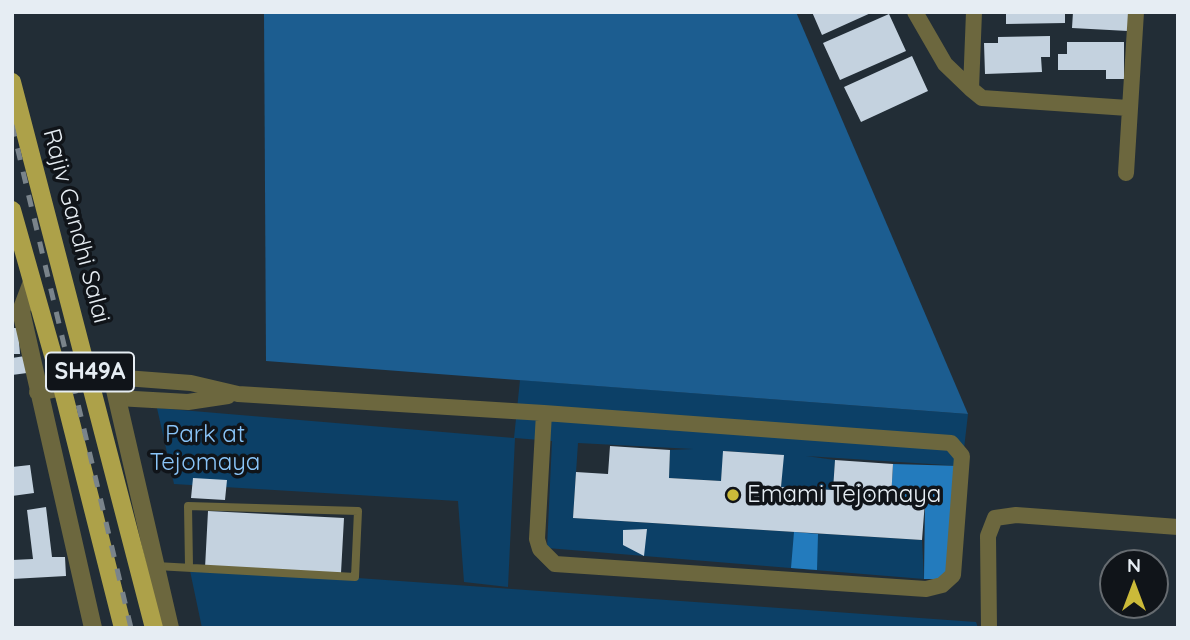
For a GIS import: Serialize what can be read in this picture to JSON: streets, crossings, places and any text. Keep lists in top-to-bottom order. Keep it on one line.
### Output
{"streets":{"main road":["Rajiv Gandhi Salai","SH49A"]},"parks":["Park at Tejomaya"],"places":["Emami Tejomaya"],"north":"top"}
